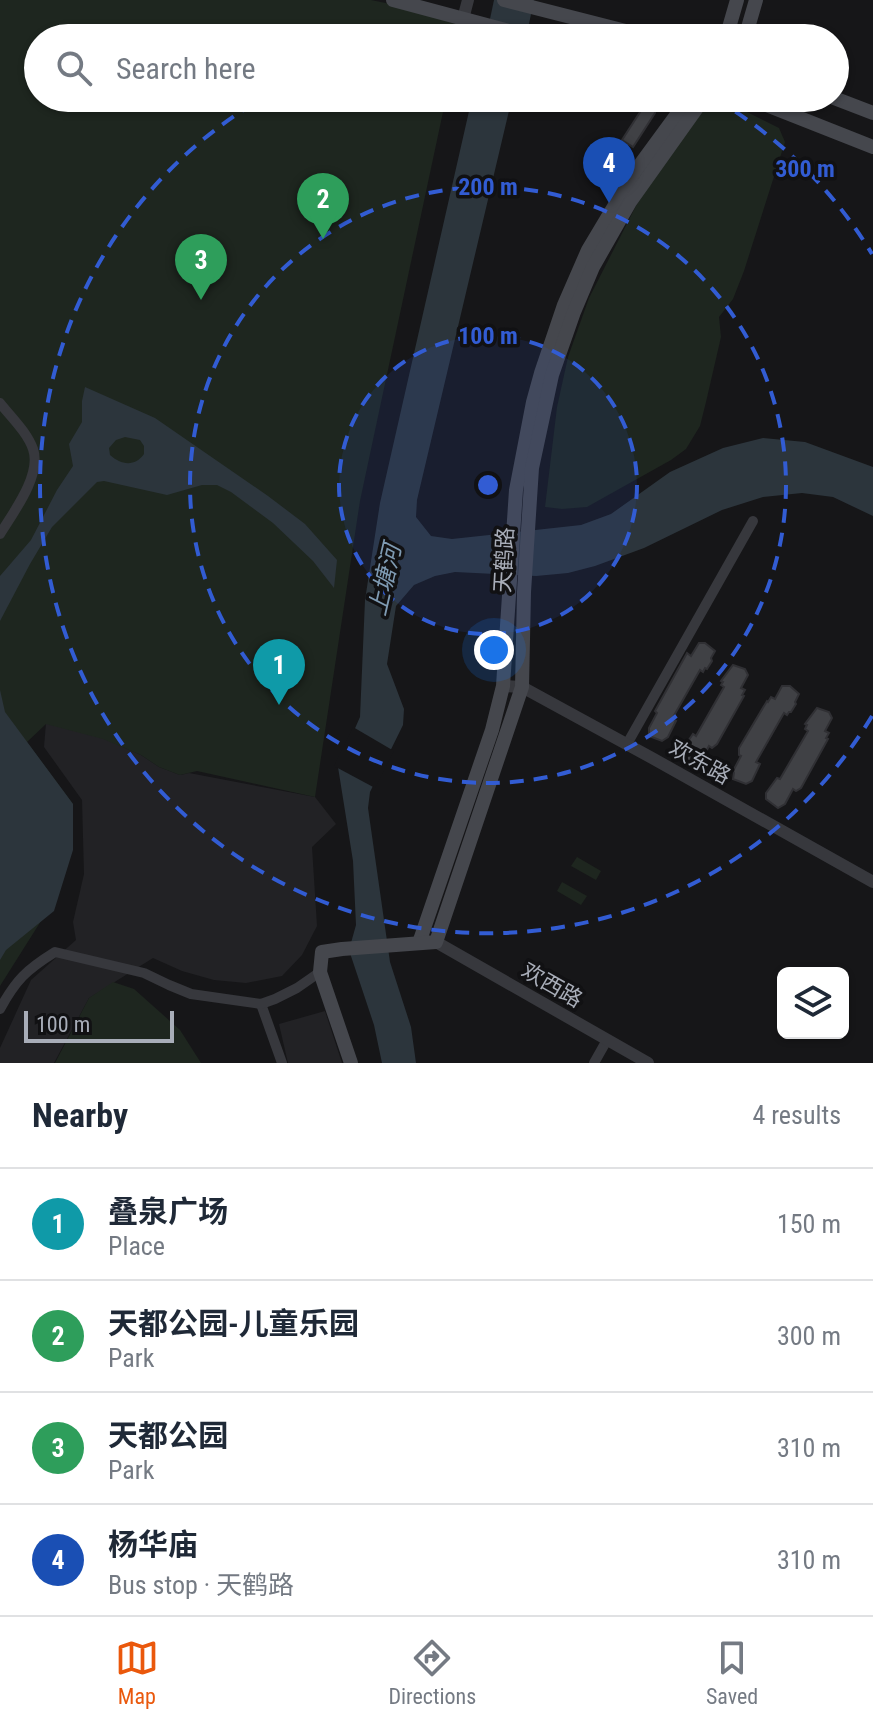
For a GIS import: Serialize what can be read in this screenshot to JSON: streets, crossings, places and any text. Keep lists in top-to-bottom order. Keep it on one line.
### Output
{"streets":{"main road":["天鹤路"],"street":["欢东路","欢西路"]},"crossings":[["天鹤路","欢东路"],["天鹤路","欢西路"]],"water":["上塘河"],"scale_bar":"100 m","page":{"search":"Search here","pins":["4","2","3","1"],"scale":"100 m","heading":["Nearby","4 results"],"list":[{"mark":"1","name":"叠泉广场","note":"Place","value":"150 m"},{"mark":"2","name":"天都公园-儿童乐园","note":"Park","value":"300 m"},{"mark":"3","name":"天都公园","note":"Park","value":"310 m"},{"mark":"4","name":"杨华庙","note":"Bus stop · 天鹤路","value":"310 m"}],"nav":["Map","Directions","Saved"]},"rings":["300 m","200 m","100 m"]}
